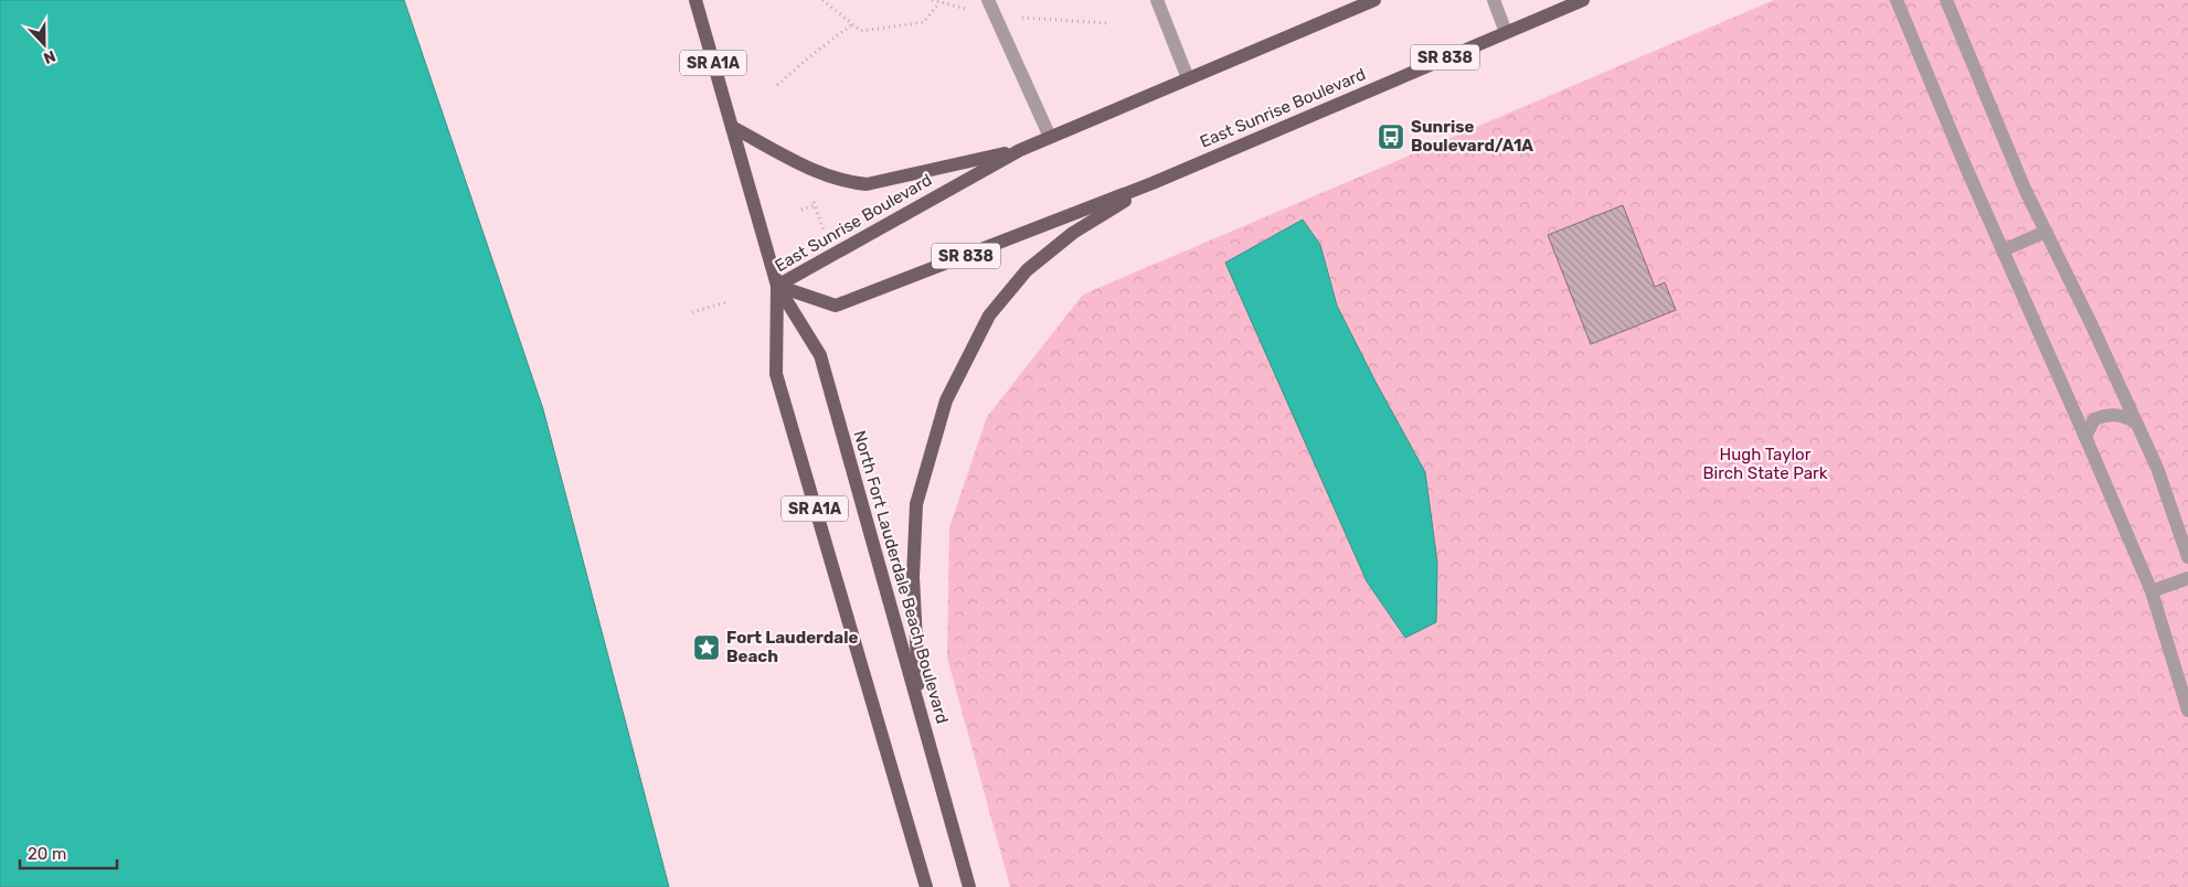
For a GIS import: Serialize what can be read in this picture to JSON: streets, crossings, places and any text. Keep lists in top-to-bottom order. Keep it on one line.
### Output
{"streets":{"main road":["SR 838","SR A1A","East Sunrise Boulevard","North Fort Lauderdale Beach Boulevard"]},"crossings":[["East Sunrise Boulevard","North Fort Lauderdale Beach Boulevard"]],"parks":["Hugh Taylor Birch State Park"],"places":{"bus stop":["Sunrise Boulevard/A1A"],"place":["Fort Lauderdale Beach"]},"scale_bar":"20 m","north":"bottom"}
